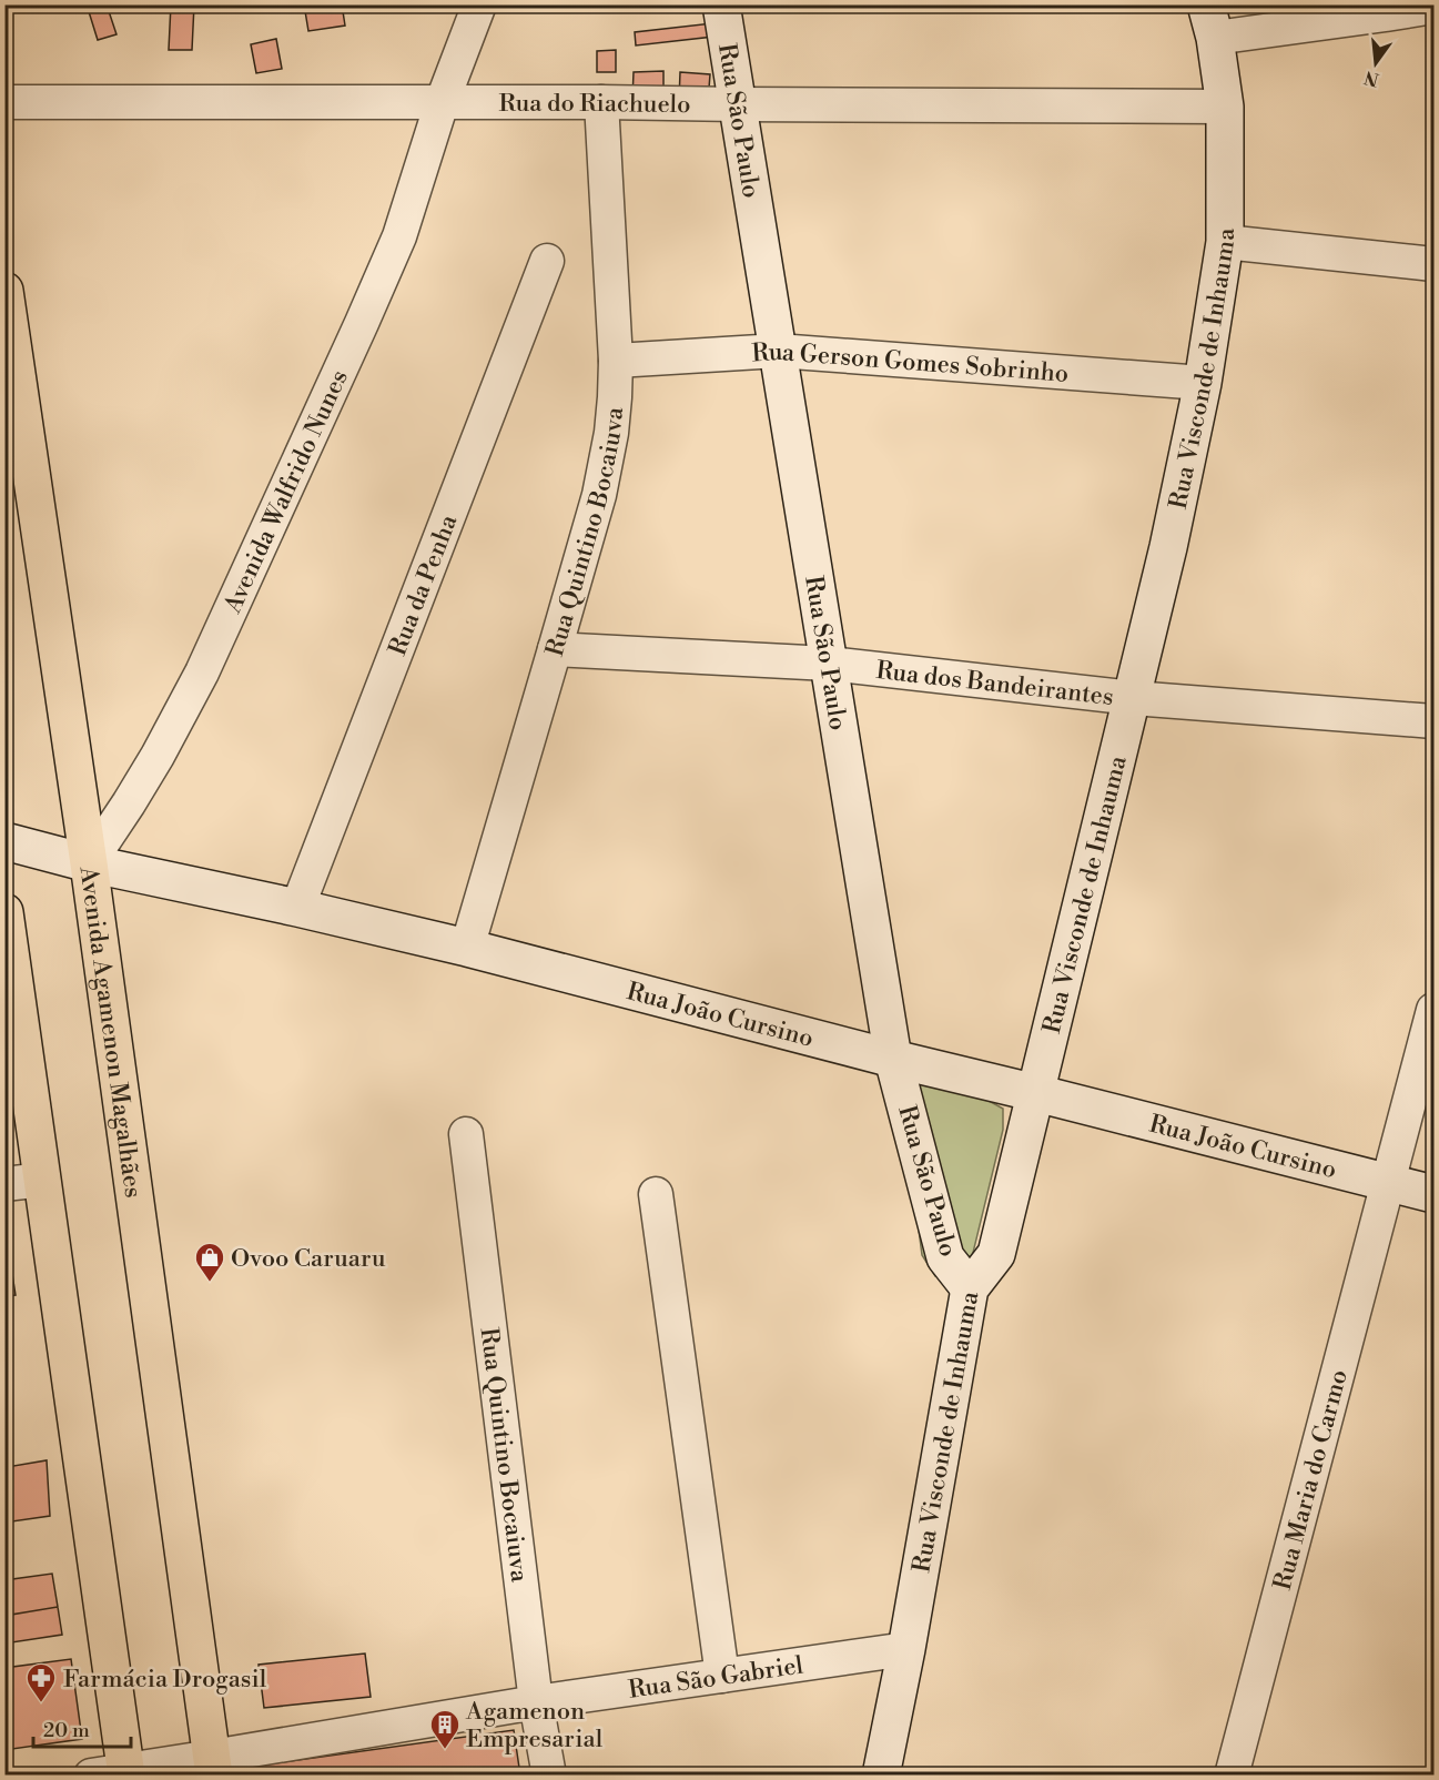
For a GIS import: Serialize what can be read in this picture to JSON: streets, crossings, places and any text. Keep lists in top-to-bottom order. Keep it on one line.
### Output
{"streets":{"main road":["Avenida Agamenon Magalhães"],"street":["Rua do Riachuelo","Rua São Paulo","Rua Gerson Gomes Sobrinho","Rua Visconde de Inhauma","Avenida Walfrido Nunes","Rua Quintino Bocaiuva","Rua da Penha","Rua dos Bandeirantes","Rua João Cursino","Rua Maria do Carmo","Rua São Gabriel"]},"crossings":[["Rua do Riachuelo","Rua São Paulo"],["Rua do Riachuelo","Rua Visconde de Inhauma"],["Rua do Riachuelo","Avenida Walfrido Nunes"],["Rua do Riachuelo","Rua Quintino Bocaiuva"],["Rua São Paulo","Rua Gerson Gomes Sobrinho"],["Rua São Paulo","Rua Visconde de Inhauma"],["Rua São Paulo","Rua dos Bandeirantes"],["Rua São Paulo","Rua João Cursino"],["Rua Gerson Gomes Sobrinho","Rua Visconde de Inhauma"],["Rua Gerson Gomes Sobrinho","Rua Quintino Bocaiuva"],["Rua Visconde de Inhauma","Rua dos Bandeirantes"],["Rua Visconde de Inhauma","Rua João Cursino"],["Rua Visconde de Inhauma","Rua São Gabriel"],["Avenida Walfrido Nunes","Rua João Cursino"],["Avenida Walfrido Nunes","Avenida Agamenon Magalhães"],["Rua Quintino Bocaiuva","Rua dos Bandeirantes"],["Rua Quintino Bocaiuva","Rua João Cursino"],["Rua Quintino Bocaiuva","Rua São Gabriel"],["Rua da Penha","Rua João Cursino"],["Rua João Cursino","Avenida Agamenon Magalhães"],["Rua João Cursino","Rua Maria do Carmo"],["Avenida Agamenon Magalhães","Rua São Gabriel"]],"places":{"shop":["Ovoo Caruaru"],"pharmacy":["Farmácia Drogasil"],"building":["Agamenon Empresarial"]},"scale_bar":"20 m","north":"bottom"}
